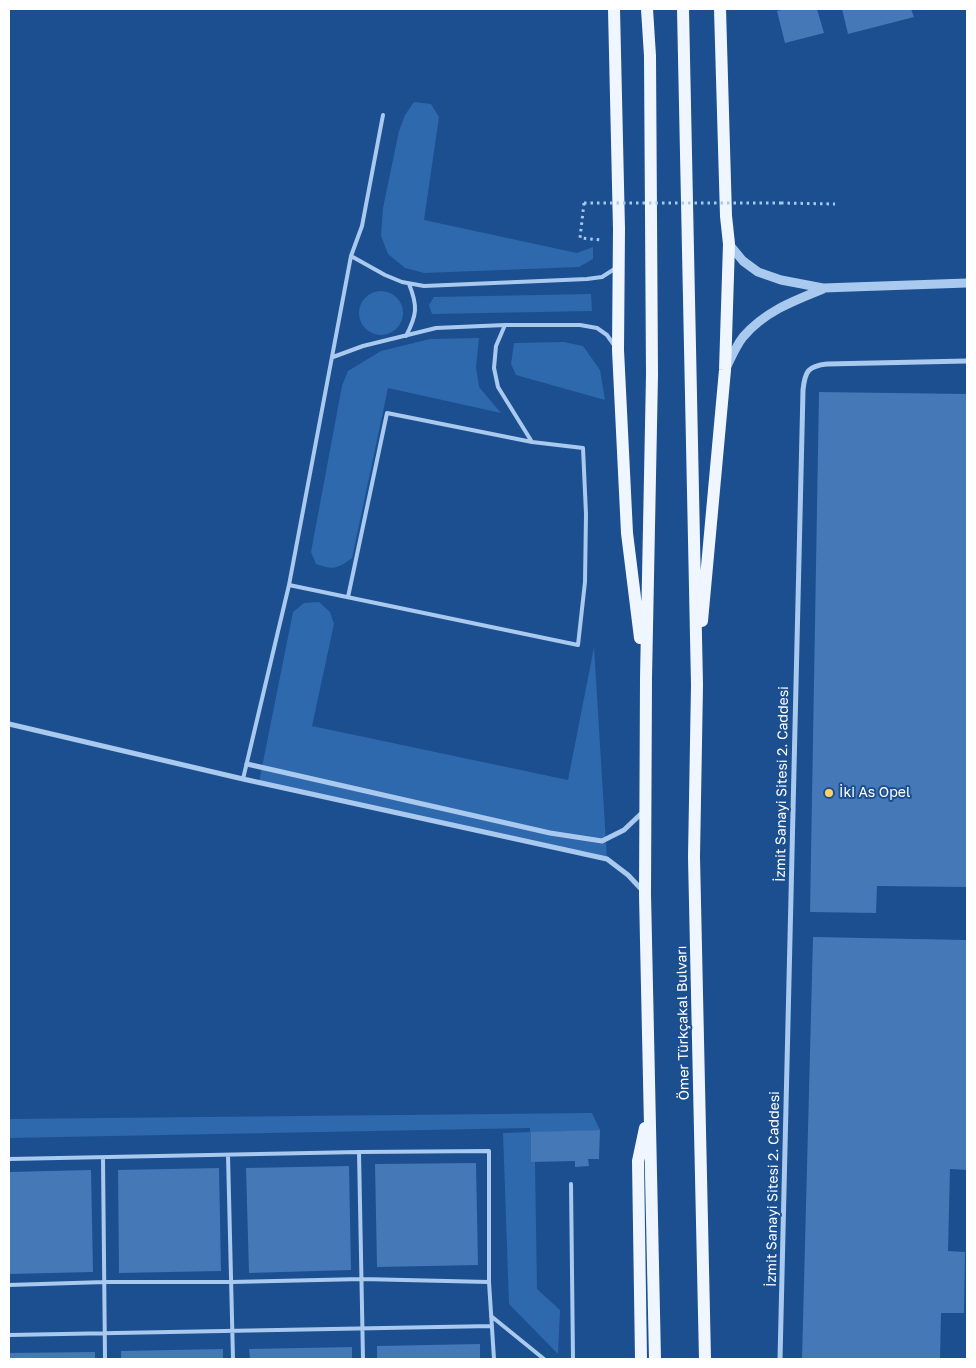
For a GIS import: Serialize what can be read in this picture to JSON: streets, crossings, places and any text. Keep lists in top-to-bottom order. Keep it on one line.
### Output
{"streets":{"main road":["Ömer Türkçakal Bulvarı"],"street":["İzmit Sanayi Sitesi 2. Caddesi"]},"places":["İki As Opel"]}
